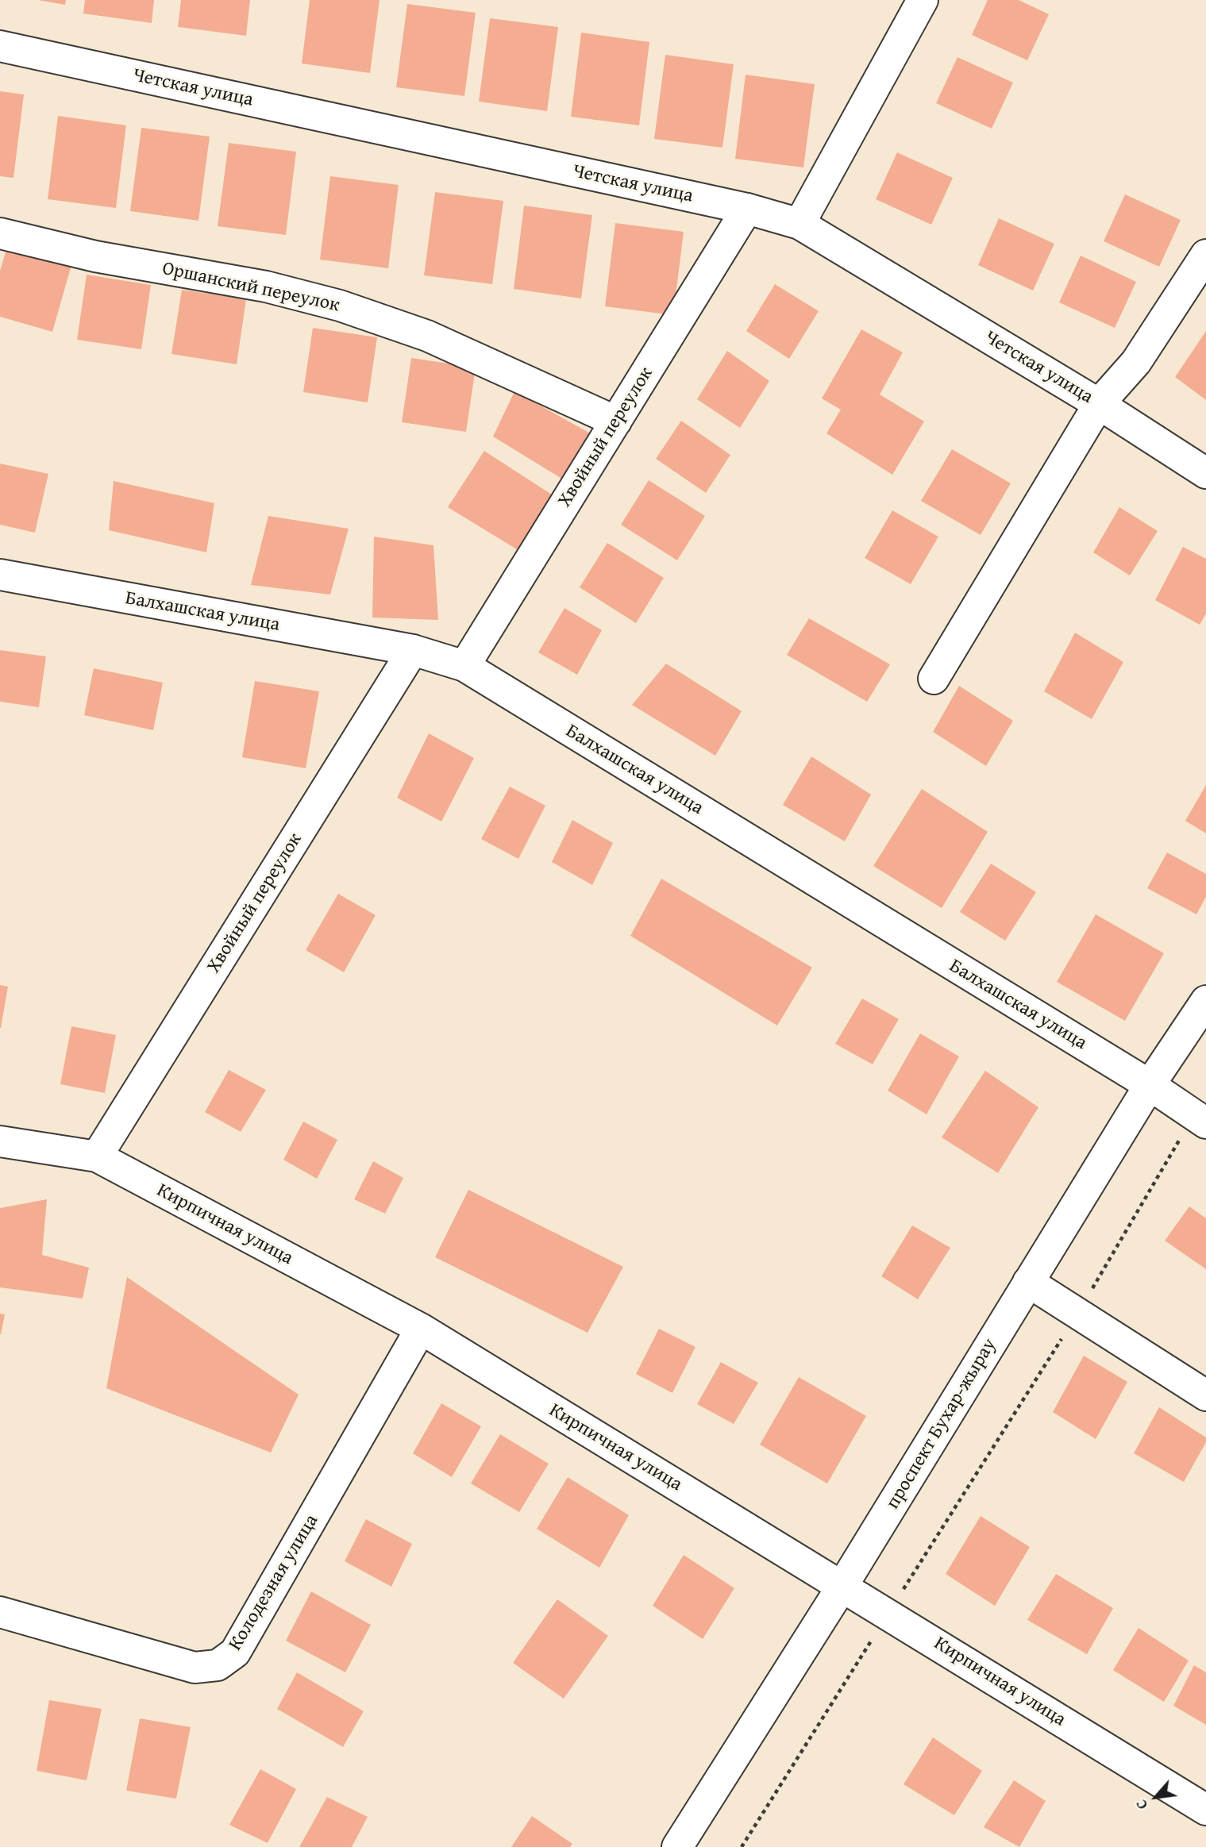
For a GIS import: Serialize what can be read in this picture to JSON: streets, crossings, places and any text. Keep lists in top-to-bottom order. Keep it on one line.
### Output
{"streets":{"street":["Четская улица","Оршанский переулок","Хвойный переулок","Балхашская улица","Кирпичная улица","проспект Бухар-жырау","Колодезная улица"]},"crossings":[["Четская улица","Хвойный переулок"],["Оршанский переулок","Хвойный переулок"],["Хвойный переулок","Балхашская улица"],["Хвойный переулок","Кирпичная улица"],["Балхашская улица","проспект Бухар-жырау"],["Кирпичная улица","проспект Бухар-жырау"],["Кирпичная улица","Колодезная улица"]],"north":"bottom left"}
